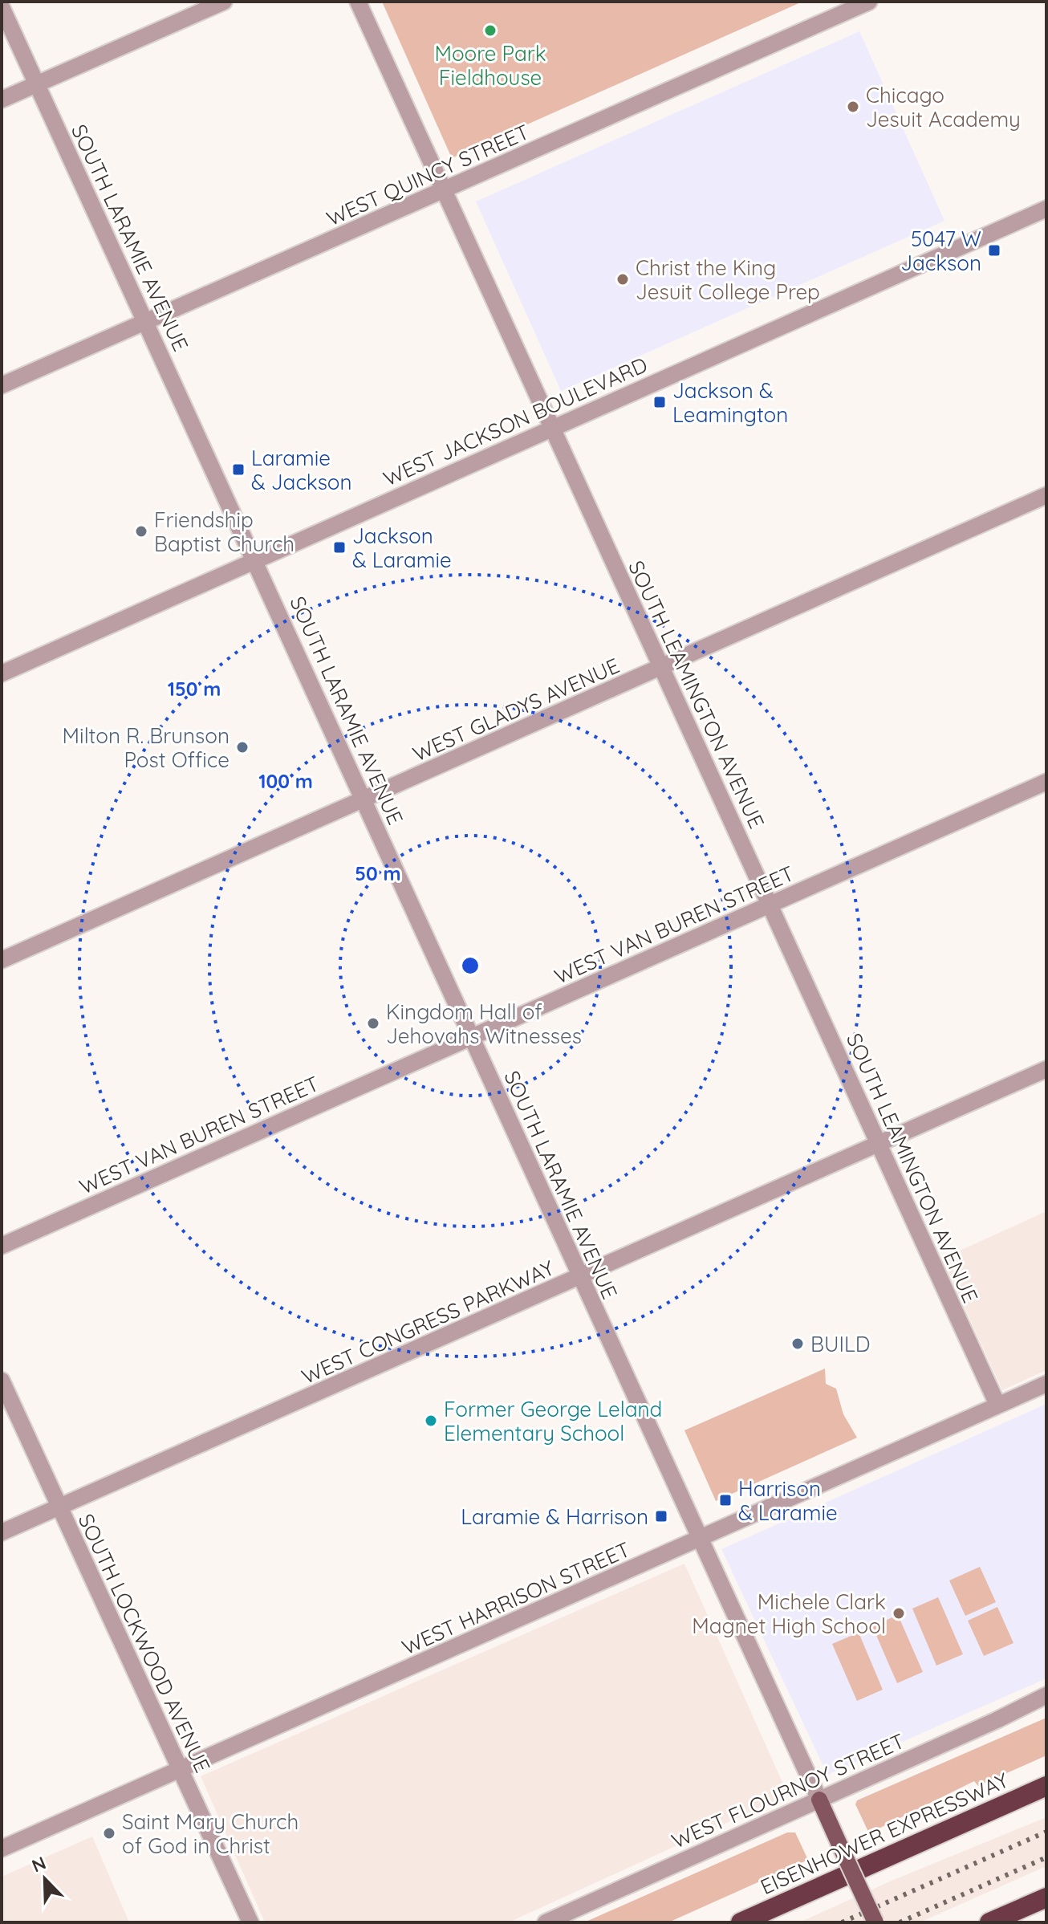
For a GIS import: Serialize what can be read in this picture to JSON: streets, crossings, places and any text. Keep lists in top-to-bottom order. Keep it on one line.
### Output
{"streets":{"highway":["EISENHOWER EXPRESSWAY"],"main road":["SOUTH LARAMIE AVENUE"],"street":["WEST QUINCY STREET","WEST JACKSON BOULEVARD","SOUTH LEAMINGTON AVENUE","WEST GLADYS AVENUE","WEST VAN BUREN STREET","WEST CONGRESS PARKWAY","WEST HARRISON STREET","SOUTH LOCKWOOD AVENUE","WEST FLOURNOY STREET"]},"crossings":[["WEST QUINCY STREET","SOUTH LARAMIE AVENUE"],["WEST QUINCY STREET","SOUTH LEAMINGTON AVENUE"],["SOUTH LARAMIE AVENUE","WEST JACKSON BOULEVARD"],["SOUTH LARAMIE AVENUE","WEST GLADYS AVENUE"],["SOUTH LARAMIE AVENUE","WEST VAN BUREN STREET"],["SOUTH LARAMIE AVENUE","WEST CONGRESS PARKWAY"],["SOUTH LARAMIE AVENUE","WEST HARRISON STREET"],["SOUTH LARAMIE AVENUE","WEST FLOURNOY STREET"],["WEST JACKSON BOULEVARD","SOUTH LEAMINGTON AVENUE"],["SOUTH LEAMINGTON AVENUE","WEST GLADYS AVENUE"],["SOUTH LEAMINGTON AVENUE","WEST VAN BUREN STREET"],["SOUTH LEAMINGTON AVENUE","WEST CONGRESS PARKWAY"],["SOUTH LEAMINGTON AVENUE","WEST HARRISON STREET"],["WEST CONGRESS PARKWAY","SOUTH LOCKWOOD AVENUE"],["WEST HARRISON STREET","SOUTH LOCKWOOD AVENUE"]],"places":{"other":["Moore Park Fieldhouse","Chicago Jesuit Academy","Christ the King Jesuit College Prep","Friendship Baptist Church","Milton R. Brunson Post Office","Kingdom Hall of Jehovahs Witnesses","BUILD","Former George Leland Elementary School","Michele Clark Magnet High School","Saint Mary Church of God in Christ"],"transit":["5047 W Jackson","Jackson & Leamington","Laramie & Jackson","Jackson & Laramie","Harrison & Laramie","Laramie & Harrison"]},"north":"top left","rings":["150 m","100 m","50 m"]}
